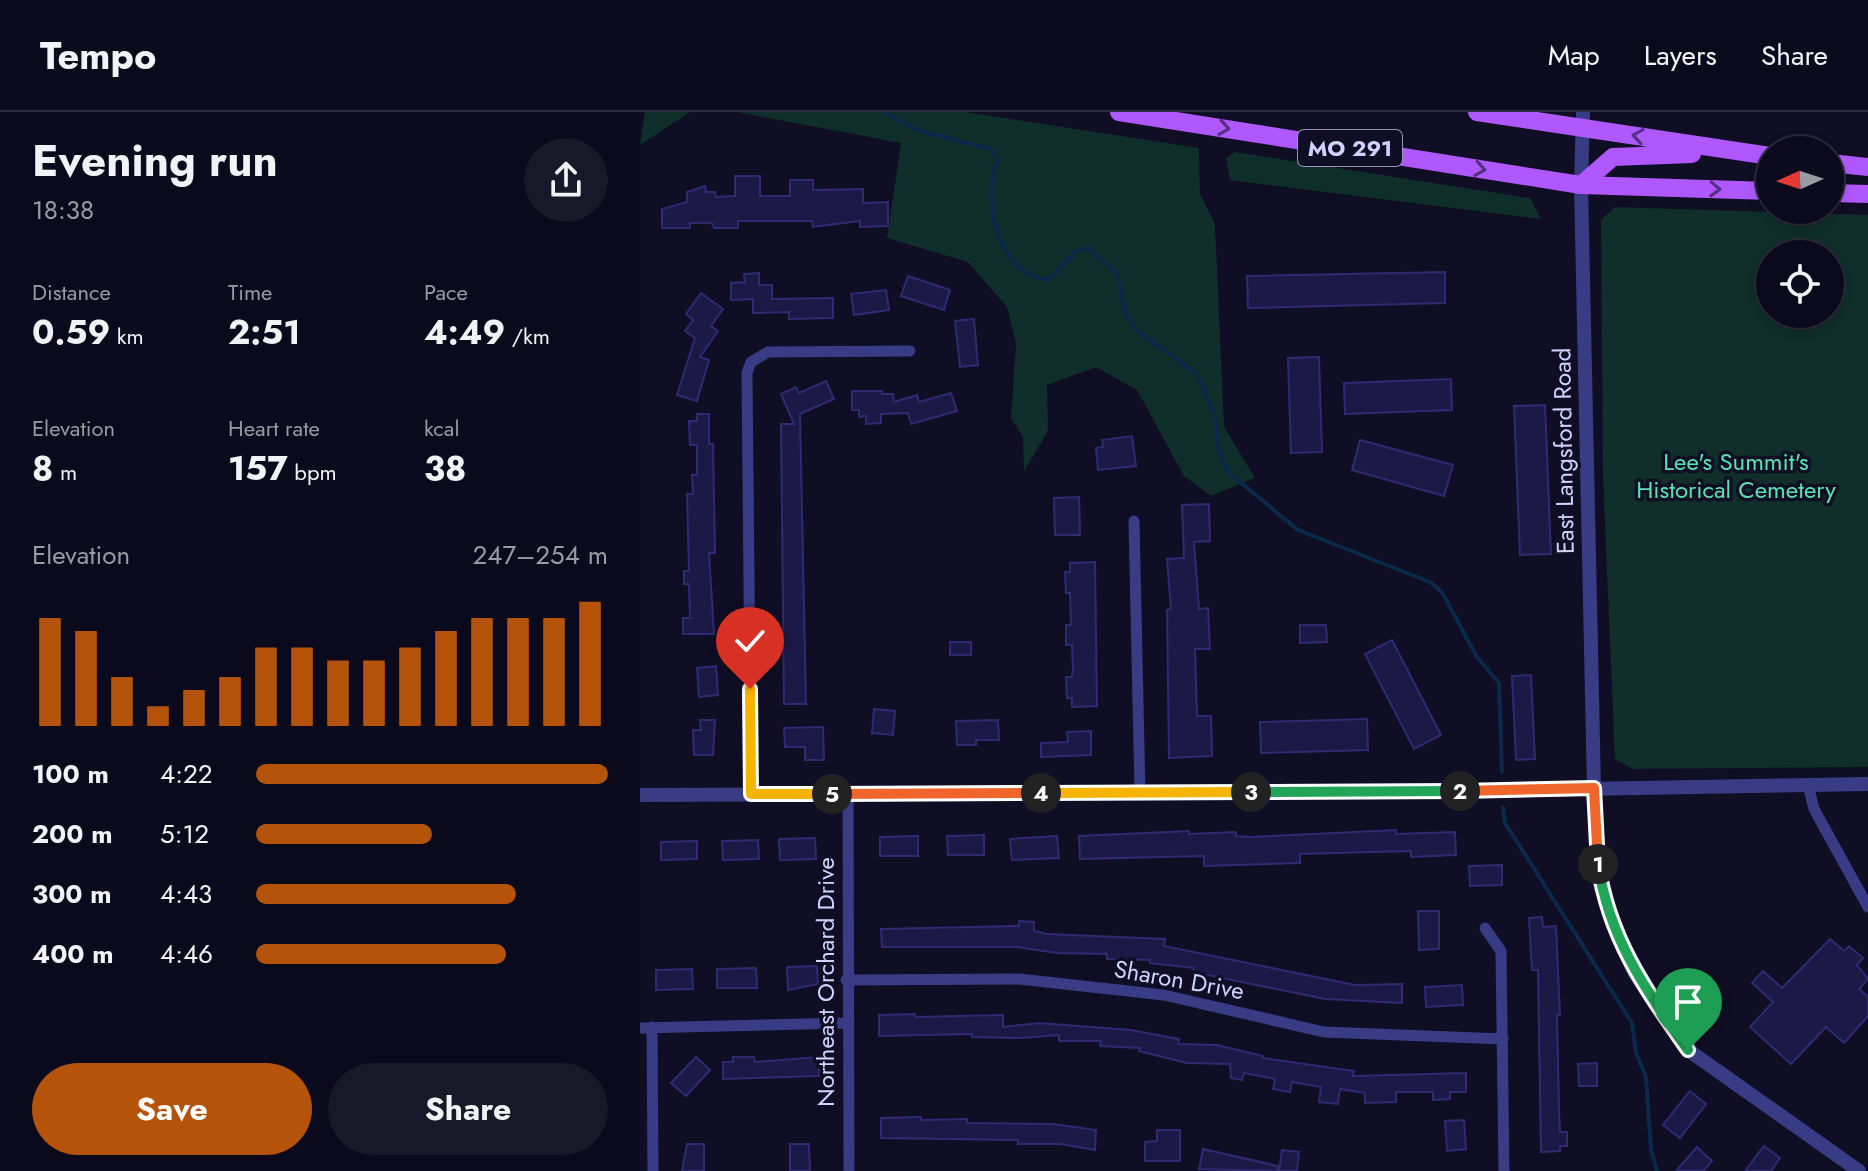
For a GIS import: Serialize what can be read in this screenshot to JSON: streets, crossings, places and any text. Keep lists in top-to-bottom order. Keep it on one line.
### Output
{"streets":{"main road":["MO 291"],"street":["East Langsford Road","Sharon Drive","Northeast Orchard Drive"]},"crossings":[["MO 291","East Langsford Road"],["Sharon Drive","Northeast Orchard Drive"]],"parks":["Lee's Summit's Historical Cemetery"],"north":"left","page":{"header":"Tempo","nav":["Map","Layers","Share"],"heading":["Evening run","18:38"],"stats":[["Distance","0.59 km"],["Time","2:51"],["Pace","4:49 /km"],["Elevation","8 m"],["Heart rate","157 bpm"],["kcal","38"]],"chart":["Elevation","247–254 m"],"list":[{"name":"100 m","note":"4:22"},{"name":"200 m","note":"5:12"},{"name":"300 m","note":"4:43"},{"name":"400 m","note":"4:46"}],"pins":["2","3","4","5","1"],"buttons":["Save","Share"]}}
